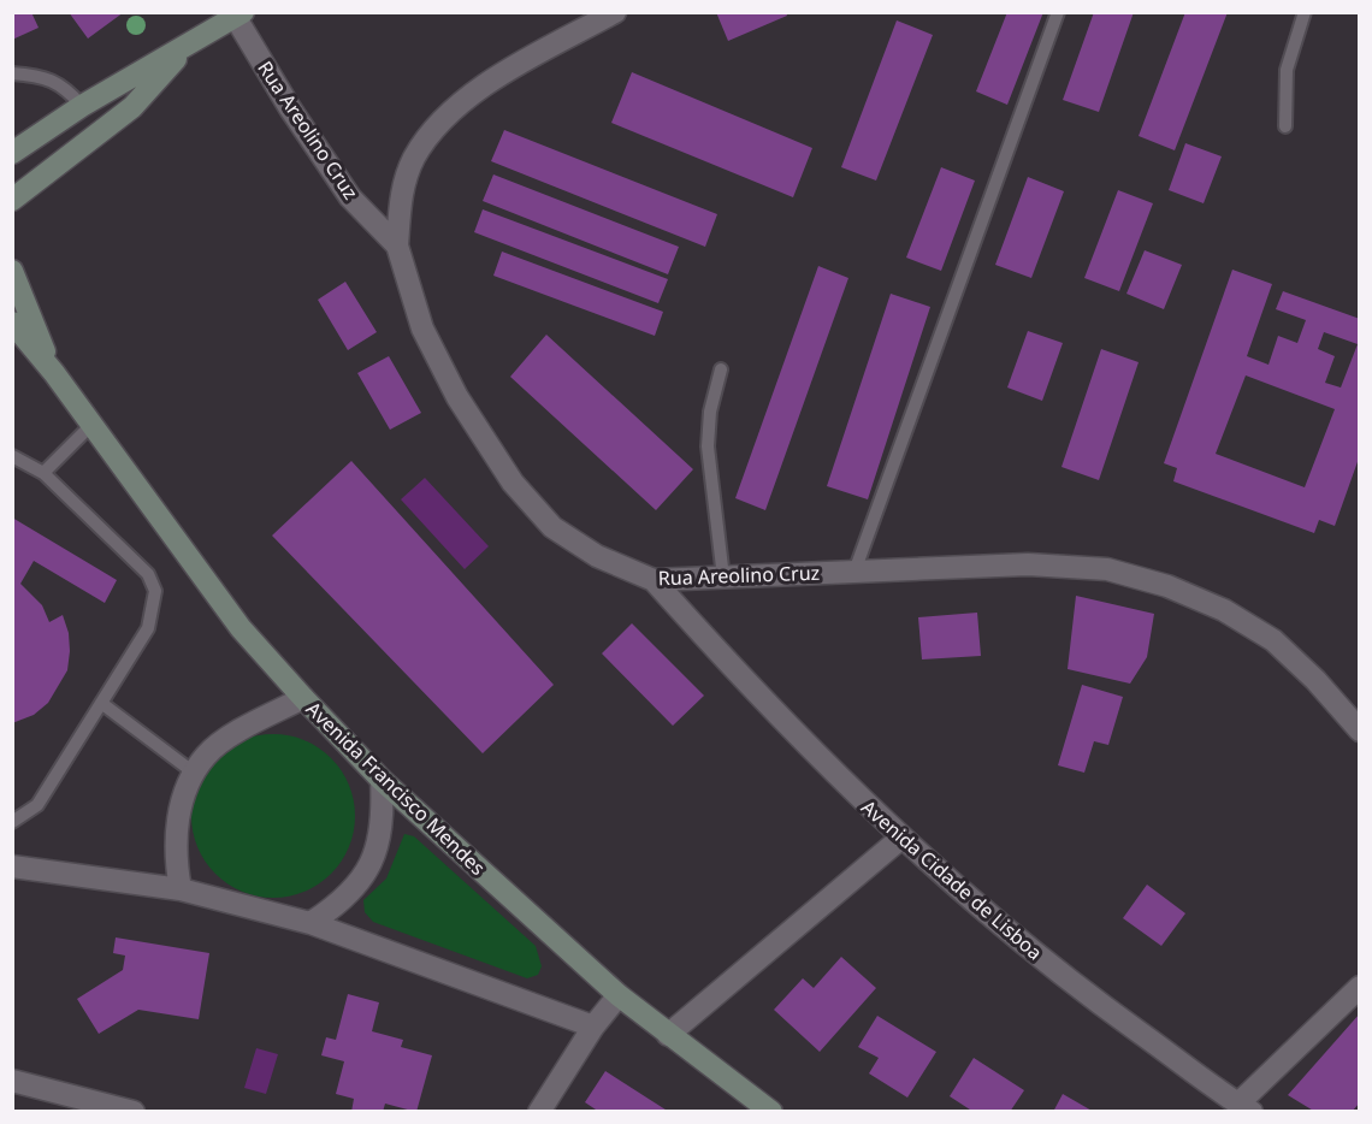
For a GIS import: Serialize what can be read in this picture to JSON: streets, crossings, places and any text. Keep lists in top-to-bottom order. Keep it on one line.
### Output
{"streets":{"main road":["Avenida Francisco Mendes"],"street":["Rua Areolino Cruz","Avenida Cidade de Lisboa"]},"crossings":[["Rua Areolino Cruz","Avenida Cidade de Lisboa"]]}
